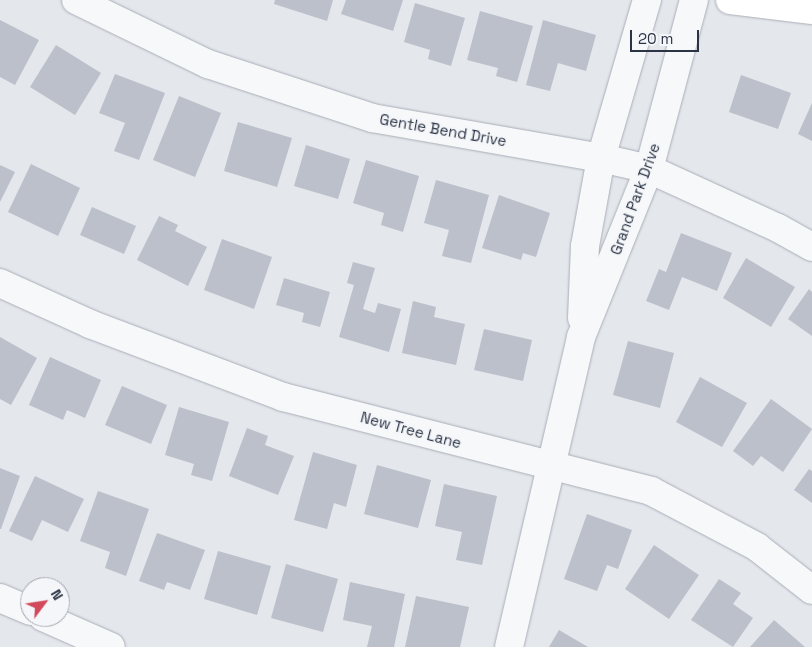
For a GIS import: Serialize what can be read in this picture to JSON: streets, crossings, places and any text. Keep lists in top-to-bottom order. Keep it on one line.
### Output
{"streets":{"street":["Gentle Bend Drive","Grand Park Drive","New Tree Lane"]},"crossings":[["Gentle Bend Drive","Grand Park Drive"],["Grand Park Drive","New Tree Lane"]],"scale_bar":"20 m","north":"top right"}
